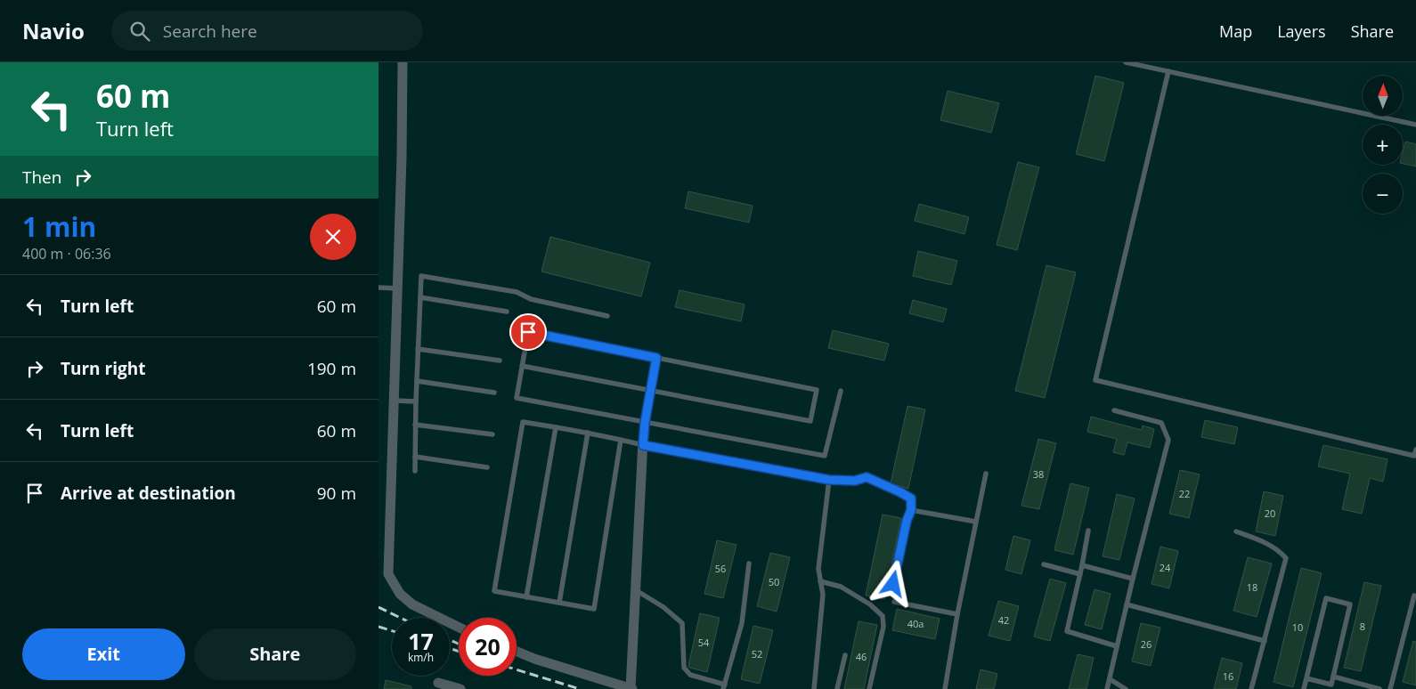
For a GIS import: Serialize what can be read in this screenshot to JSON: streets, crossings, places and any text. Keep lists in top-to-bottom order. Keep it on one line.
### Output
{"house_numbers":["38","22","20","24","56","50","18","42","40а","8","10","54","26","52","46","16"],"north":"top","page":{"header":"Navio","search":"Search here","nav":["Map","Layers","Share"],"turn":["60 m","Turn left"],"map_buttons":["+","−"],"then":"Then","heading":["1 min","400 m · 06:36"],"list":[{"name":"Turn left","value":"60 m"},{"name":"Turn right","value":"190 m"},{"name":"Turn left","value":"60 m"},{"name":"Arrive at destination","value":"90 m"}],"speed":"17 km/h","limit":"20","buttons":["Exit","Share"]}}
